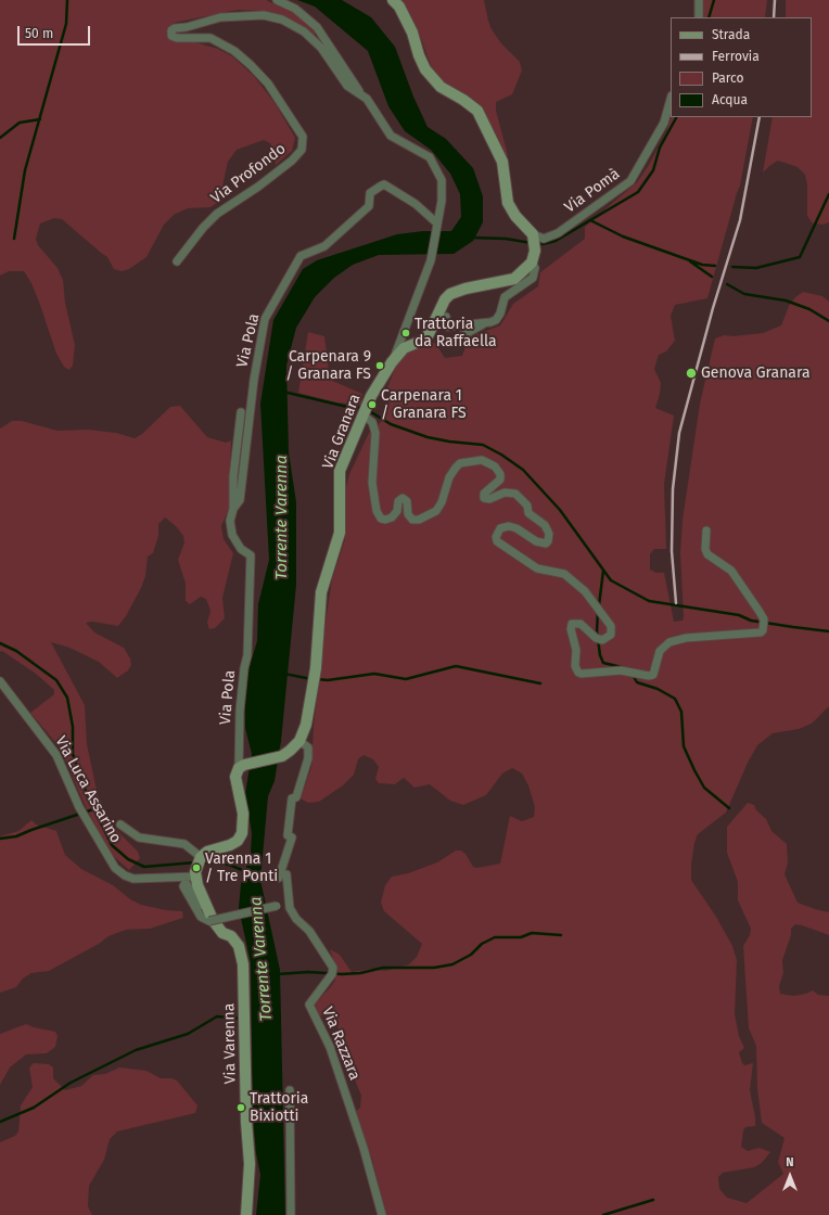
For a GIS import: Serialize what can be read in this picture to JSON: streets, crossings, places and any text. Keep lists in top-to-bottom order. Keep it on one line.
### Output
{"streets":{"street":["Via Profondo","Via Pomà","Via Pola","Via Granara","Via Luca Assarino","Via Varenna","Via Razzara"]},"crossings":[["Via Profondo","Via Granara"],["Via Pola","Via Granara"],["Via Granara","Via Razzara"],["Via Luca Assarino","Via Varenna"]],"water":["Torrente Varenna"],"places":["Trattoria da Raffaella","Carpenara 9 / Granara FS","Genova Granara","Carpenara 1 / Granara FS","Varenna 1 / Tre Ponti","Trattoria Bixiotti"],"legend":["Strada","Ferrovia","Parco","Acqua"],"scale_bar":"50 m","north":"top"}
